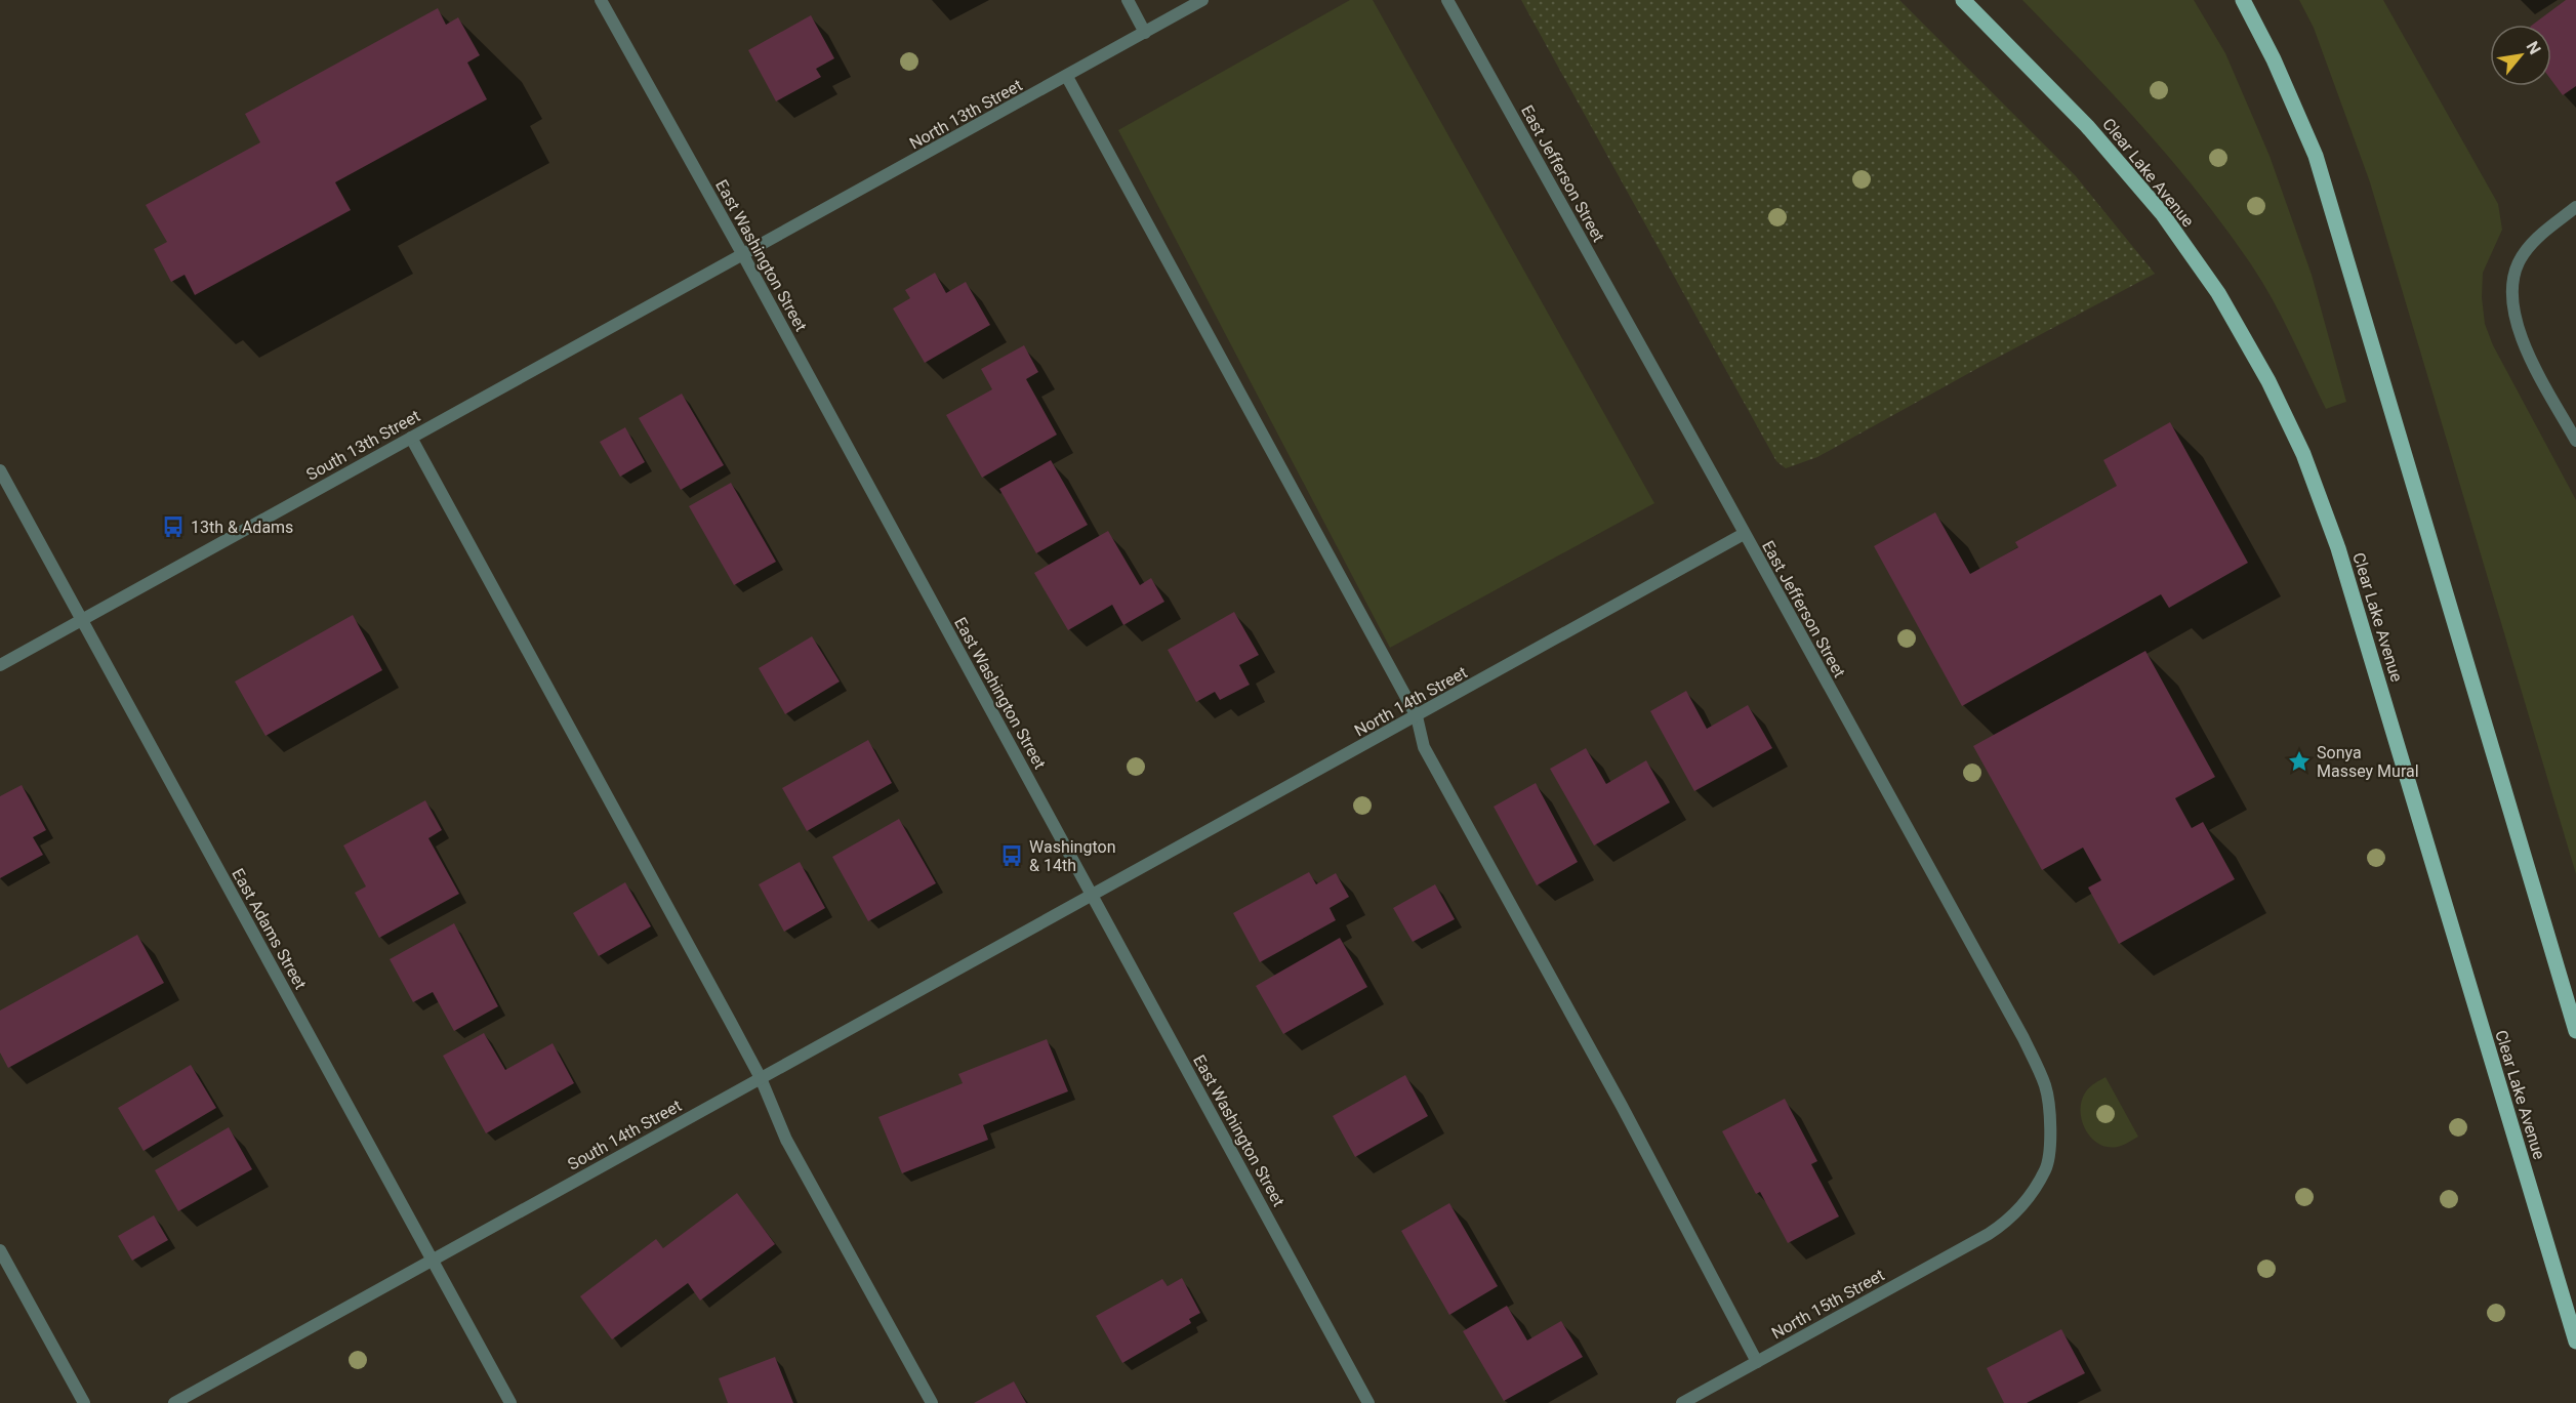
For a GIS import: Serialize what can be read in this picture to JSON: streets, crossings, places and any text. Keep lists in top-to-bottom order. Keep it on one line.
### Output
{"streets":{"main road":["Clear Lake Avenue"],"street":["North 13th Street","East Jefferson Street","East Washington Street","South 13th Street","North 14th Street","East Adams Street","South 14th Street","North 15th Street"]},"crossings":[["North 13th Street","East Washington Street"],["North 13th Street","South 13th Street"],["East Jefferson Street","North 14th Street"],["East Jefferson Street","North 15th Street"],["East Washington Street","South 13th Street"],["East Washington Street","North 14th Street"],["East Washington Street","South 14th Street"],["South 13th Street","East Adams Street"],["North 14th Street","South 14th Street"],["East Adams Street","South 14th Street"]],"places":{"bus stop":["13th & Adams","Washington & 14th"],"place":["Sonya Massey Mural"]},"north":"top right"}
